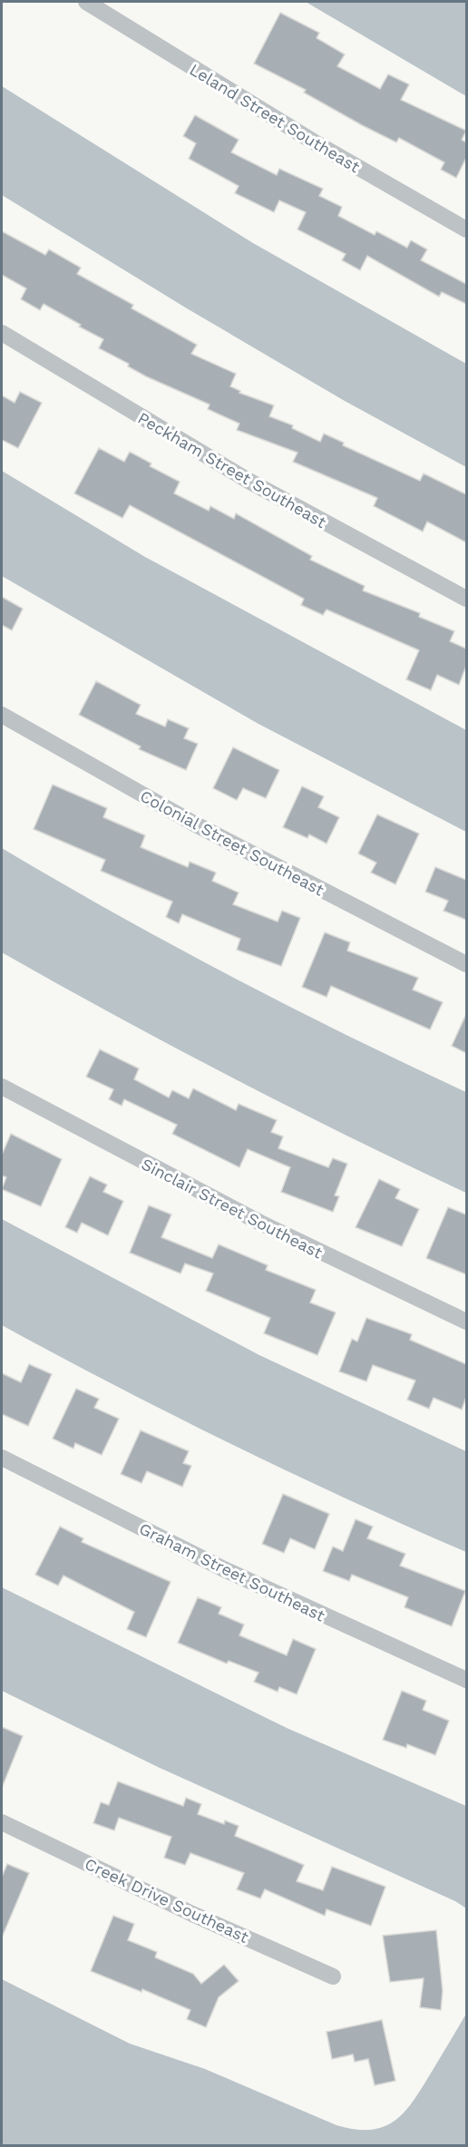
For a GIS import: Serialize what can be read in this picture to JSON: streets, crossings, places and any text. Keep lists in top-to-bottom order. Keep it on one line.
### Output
{"streets":{"street":["Leland Street Southeast","Peckham Street Southeast","Colonial Street Southeast","Sinclair Street Southeast","Graham Street Southeast","Creek Drive Southeast"]}}
